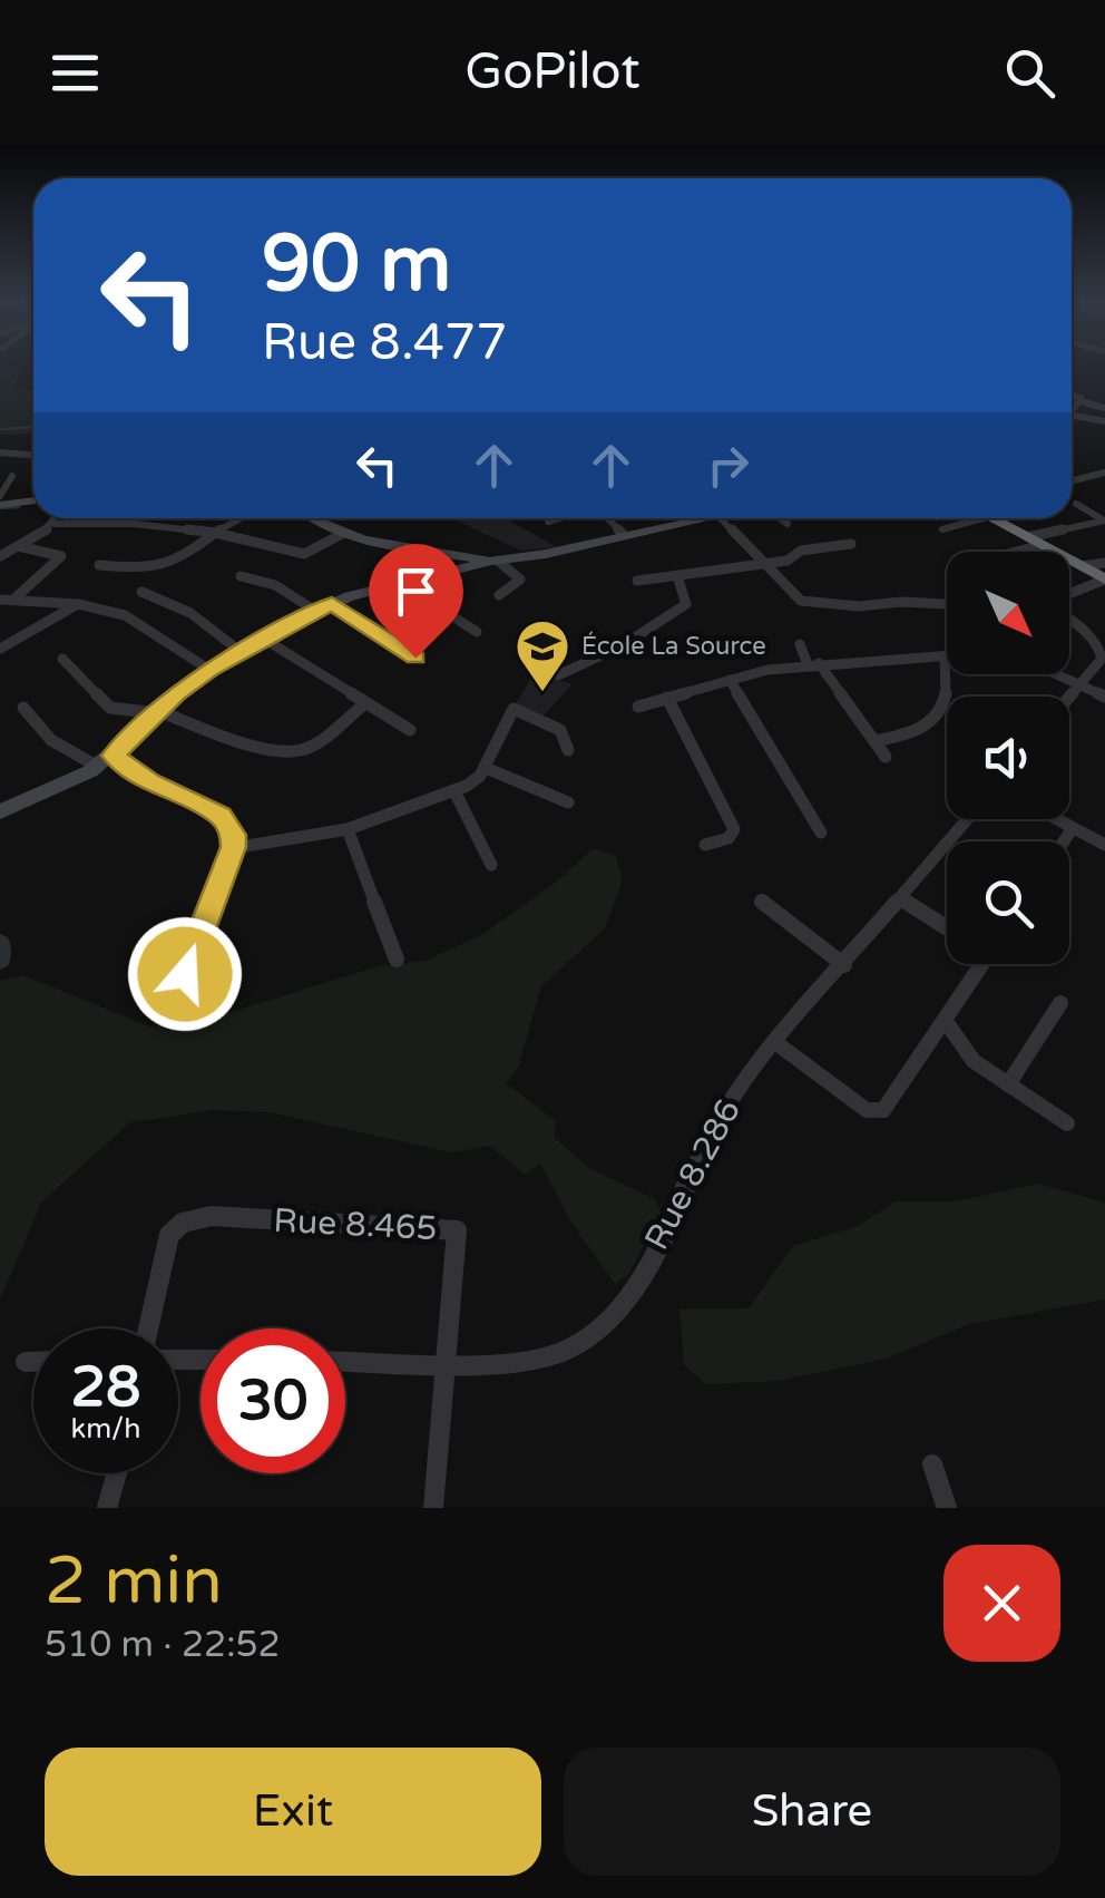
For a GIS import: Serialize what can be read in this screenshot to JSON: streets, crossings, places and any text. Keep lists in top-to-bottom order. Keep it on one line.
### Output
{"streets":{"street":["Rue 8.286","Rue 8.465"]},"crossings":[["Rue 8.286","Rue 8.465"]],"places":{"school or university":["École La Source"]},"north":"bottom right","page":{"header":"GoPilot","turn":["90 m","Rue 8.477"],"speed":"28 km/h","limit":"30","heading":["2 min","510 m · 22:52"],"buttons":["Exit","Share"]}}
